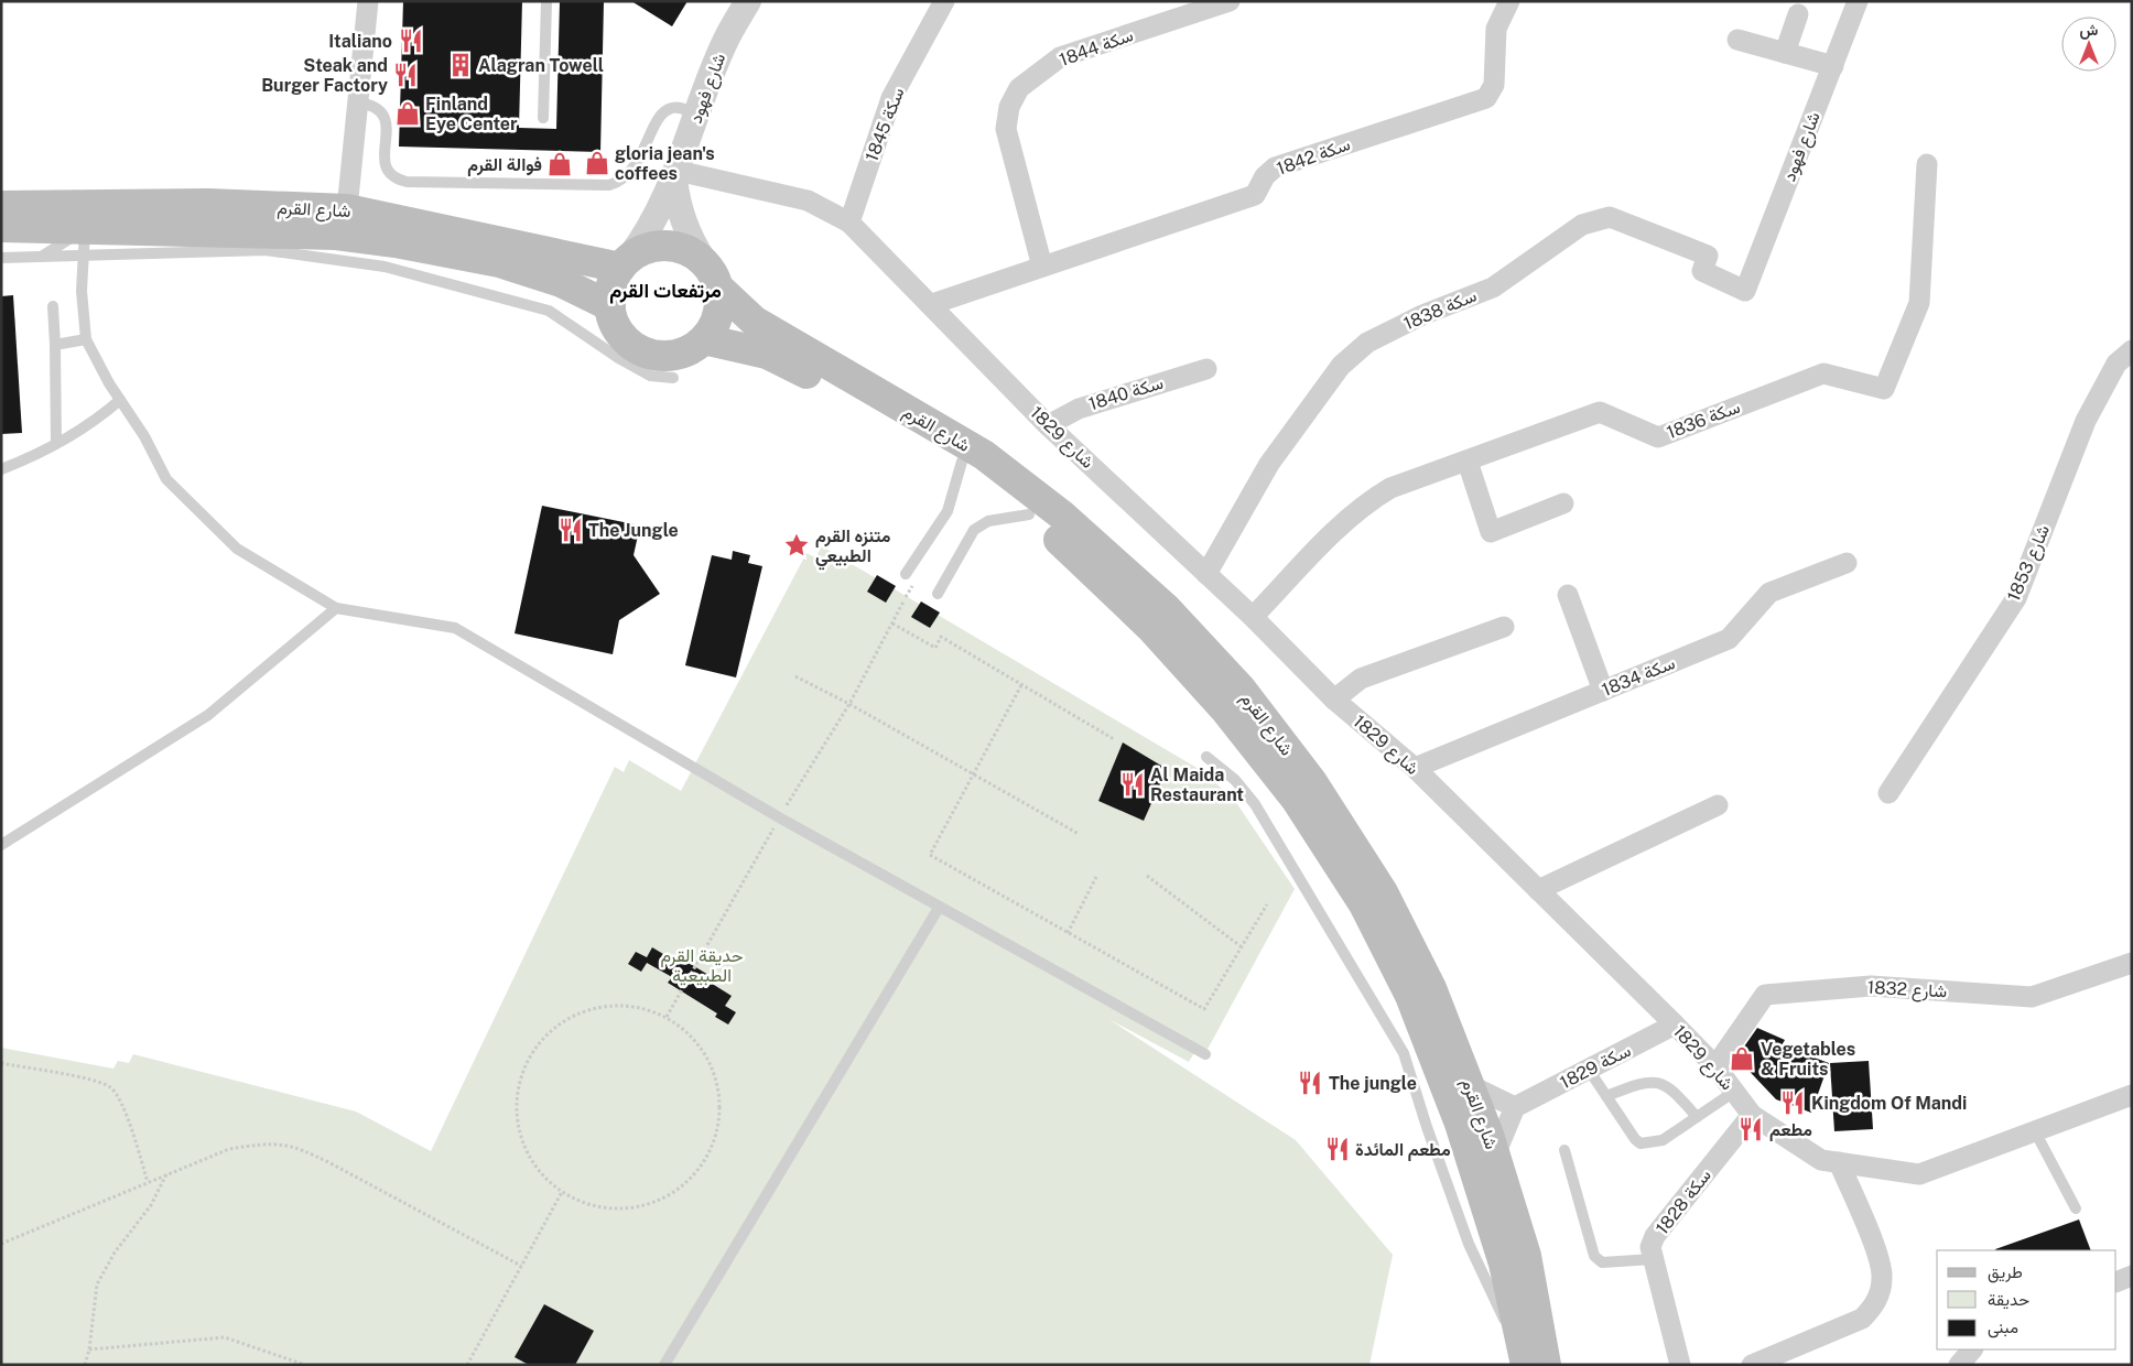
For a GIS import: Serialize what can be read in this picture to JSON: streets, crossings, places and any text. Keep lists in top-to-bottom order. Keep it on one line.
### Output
{"streets":{"main road":["شارع القرم"],"street":["سكة 1844","شارع فهود","1845 سكة","سكة 1842","1838 سكة","سكة 1840","سكة 1836","1829 شارع","شارع 1853","سكة 1834","1832 شارع","سكة 1829","سكة 1828"]},"crossings":[["سكة 1844","سكة 1842"],["شارع فهود","شارع القرم"],["شارع فهود","1838 سكة"],["شارع فهود","1829 شارع"],["1845 سكة","1829 شارع"],["سكة 1842","1829 شارع"],["1838 سكة","1829 شارع"],["سكة 1840","1829 شارع"],["سكة 1836","1829 شارع"],["1829 شارع","سكة 1834"],["1829 شارع","1832 شارع"],["1829 شارع","سكة 1829"],["1829 شارع","سكة 1828"]],"districts":["مرتفعات القرم"],"parks":["حديقة القرم الطبيعية"],"places":{"restaurant":["Italiano","Steak and Burger Factory","The Jungle","Al Maida Restaurant","The jungle","Kingdom Of Mandi","مطعم","مطعم المائدة"],"building":["Alagran Towell"],"shop":["Finland Eye Center","gloria jean's coffees","فوالة القرم","Vegetables & Fruits"],"place":["متنزه القرم الطبيعي"]},"legend":["طريق","حديقة","مبنى"],"north":"top"}
